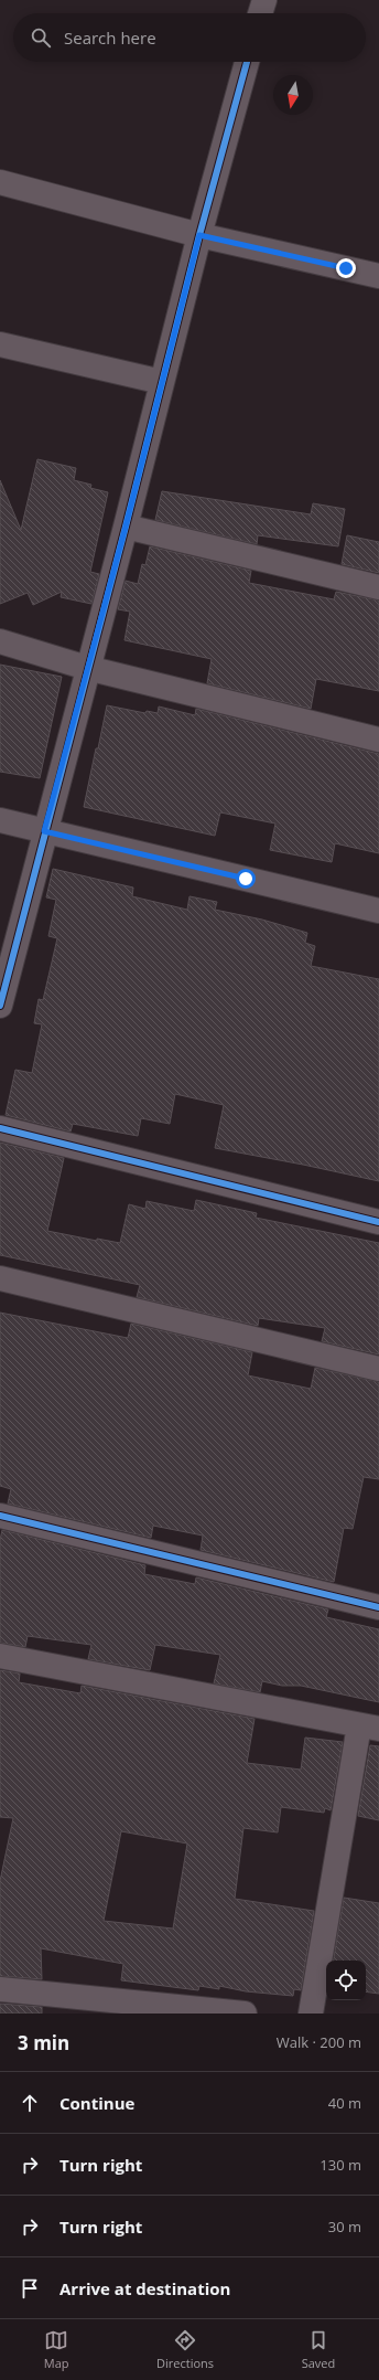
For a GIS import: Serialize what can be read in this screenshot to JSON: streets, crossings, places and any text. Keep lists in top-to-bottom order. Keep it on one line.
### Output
{"north":"bottom","page":{"search":"Search here","heading":["3 min","Walk · 200 m"],"list":[["Continue","40 m"],["Turn right","130 m"],["Turn right","30 m"],"Arrive at destination"],"nav":["Map","Directions","Saved"]}}
